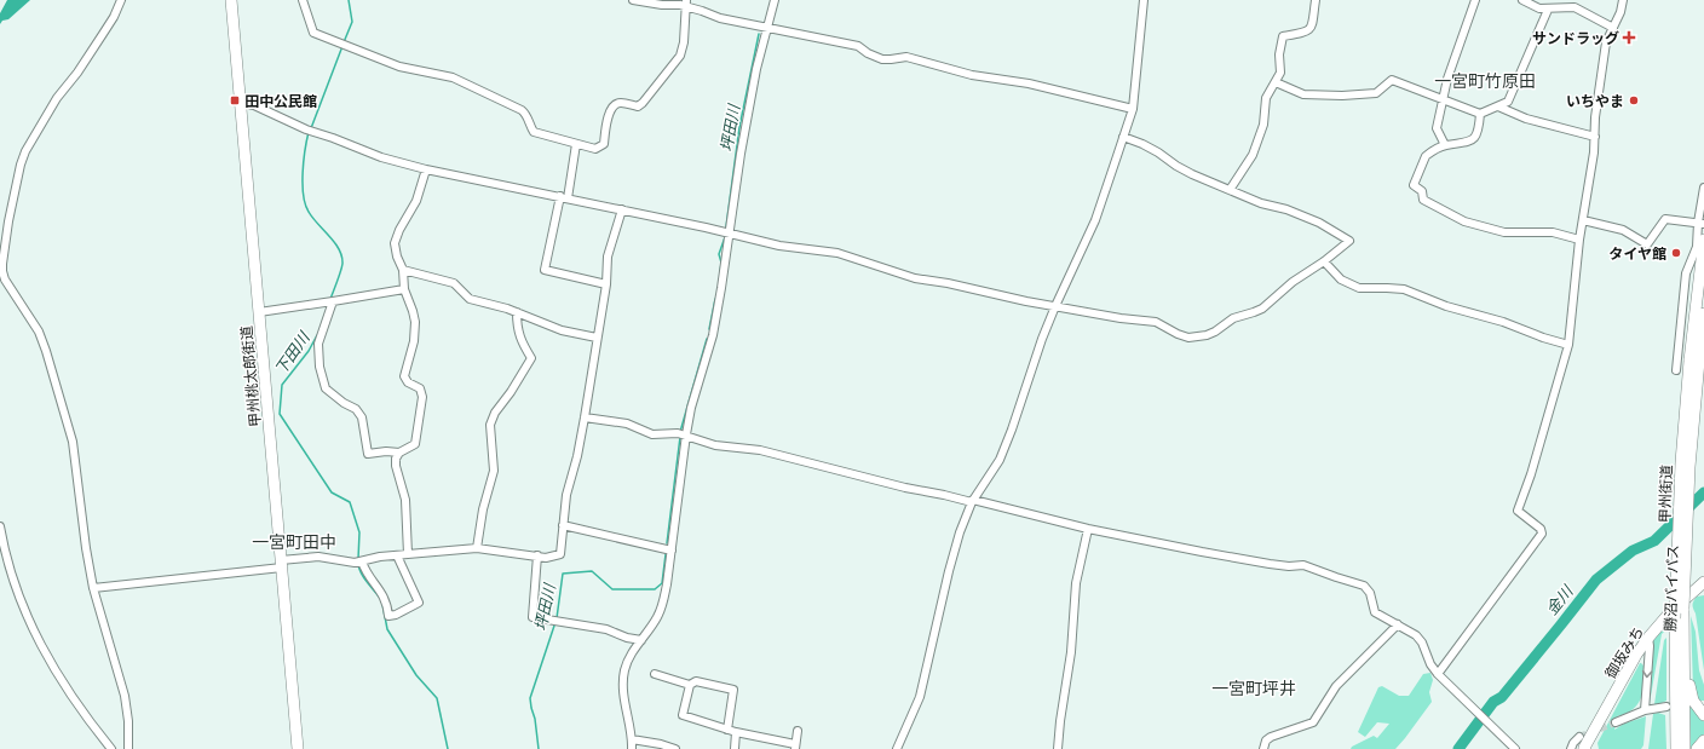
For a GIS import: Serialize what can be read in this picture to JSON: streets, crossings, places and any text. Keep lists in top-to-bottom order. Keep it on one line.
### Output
{"streets":{"highway":["甲州桃太郎街道","甲州街道","勝沼バイパス","御坂みち"]},"crossings":[["甲州街道","勝沼バイパス"]],"districts":["一宮町竹原田","一宮町田中","一宮町坪井"],"water":["坪田川","下田川","金川"],"places":{"health":["サンドラッグ"],"transit":["田中公民館"],"other":["いちやま","タイヤ館"]}}
